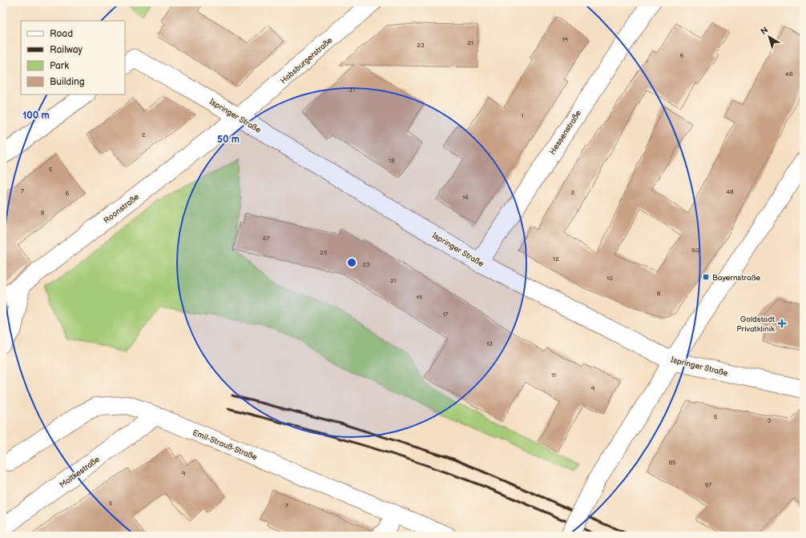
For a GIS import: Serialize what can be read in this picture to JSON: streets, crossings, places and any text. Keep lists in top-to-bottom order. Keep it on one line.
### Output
{"streets":{"street":["Habsburgerstraße","Ispringer Straße","Hessenstraße","Roonstraße","Emil-Strauß-Straße","Moltkestraße"]},"crossings":[["Habsburgerstraße","Ispringer Straße"],["Habsburgerstraße","Roonstraße"],["Ispringer Straße","Hessenstraße"],["Ispringer Straße","Roonstraße"],["Emil-Strauß-Straße","Moltkestraße"]],"places":{"transit":["Bayernstraße"],"health":["Goldstadt Privatklinik"]},"house_numbers":["19","21","23","6","46","31","1","2","18","5","7","48","2","6","16","8","27","50","25","12","23","10","21","8","19","17","13","11","9","5","3","85","9","87","5","7"],"legend":["Road","Railway","Park","Building"],"north":"top left","rings":["100 m","50 m"]}
